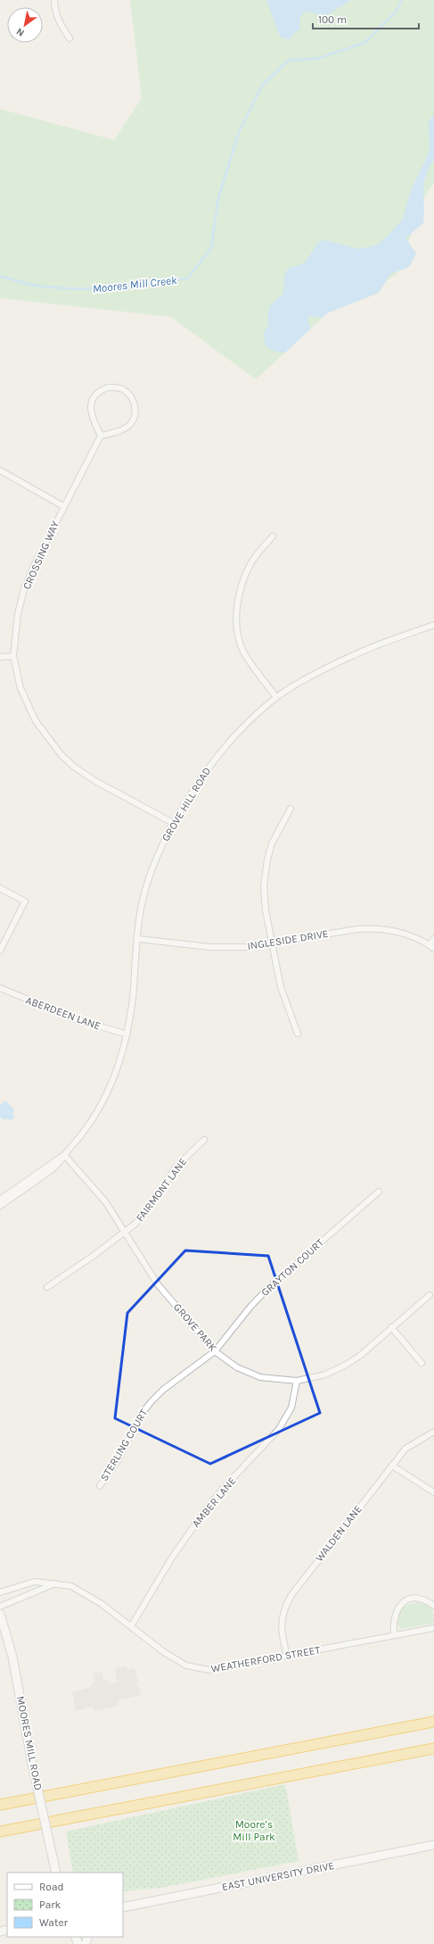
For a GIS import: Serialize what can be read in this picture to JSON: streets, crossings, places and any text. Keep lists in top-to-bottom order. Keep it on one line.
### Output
{"streets":{"main road":["MOORES MILL ROAD","EAST UNIVERSITY DRIVE"],"street":["CROSSING WAY","GROVE HILL ROAD","INGLESIDE DRIVE","ABERDEEN LANE","FAIRMONT LANE","GRAYTON COURT","GROVE PARK","STERLING COURT","AMBER LANE","WALDEN LANE","WEATHERFORD STREET"]},"crossings":[["CROSSING WAY","GROVE HILL ROAD"],["GROVE HILL ROAD","INGLESIDE DRIVE"],["GROVE HILL ROAD","ABERDEEN LANE"],["GROVE HILL ROAD","GROVE PARK"],["FAIRMONT LANE","GROVE PARK"],["GRAYTON COURT","GROVE PARK"],["GRAYTON COURT","STERLING COURT"],["GROVE PARK","STERLING COURT"],["GROVE PARK","AMBER LANE"],["AMBER LANE","WEATHERFORD STREET"],["WALDEN LANE","WEATHERFORD STREET"]],"water":["Moores Mill Creek"],"parks":["Moore’s Mill Park"],"legend":["Road","Park","Water"],"scale_bar":"100 m","north":"bottom left"}
